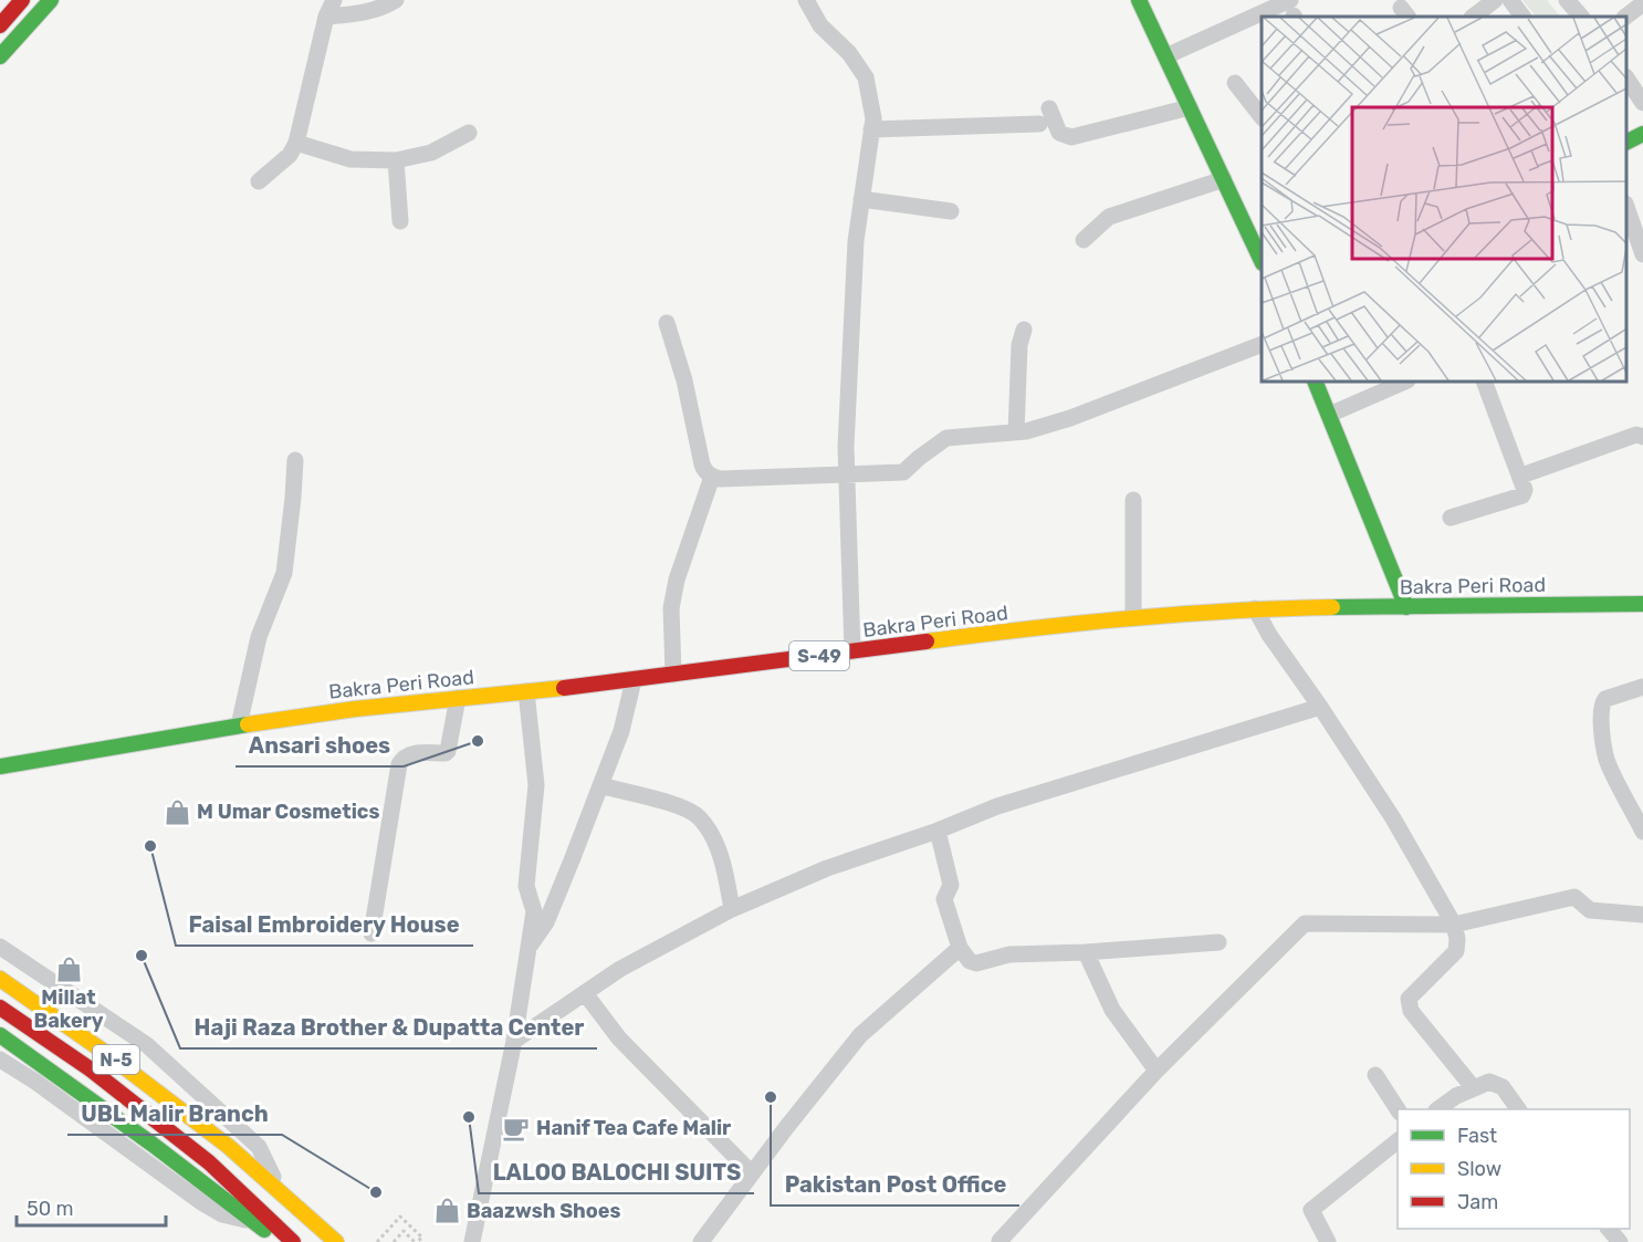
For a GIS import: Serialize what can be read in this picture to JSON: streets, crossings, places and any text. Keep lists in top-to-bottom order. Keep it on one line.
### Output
{"streets":{"main road":["Bakra Peri Road","S-49","N-5"]},"places":{"other":["Ansari shoes","Faisal Embroidery House","Haji Raza Brother & Dupatta Center","Pakistan Post Office","LALOO BALOCHI SUITS","UBL Malir Branch"],"shop":["M Umar Cosmetics","Millat Bakery","Baazwsh Shoes"],"cafe":["Hanif Tea Cafe Malir"]},"legend":["Fast","Slow","Jam"],"scale_bar":"50 m"}
